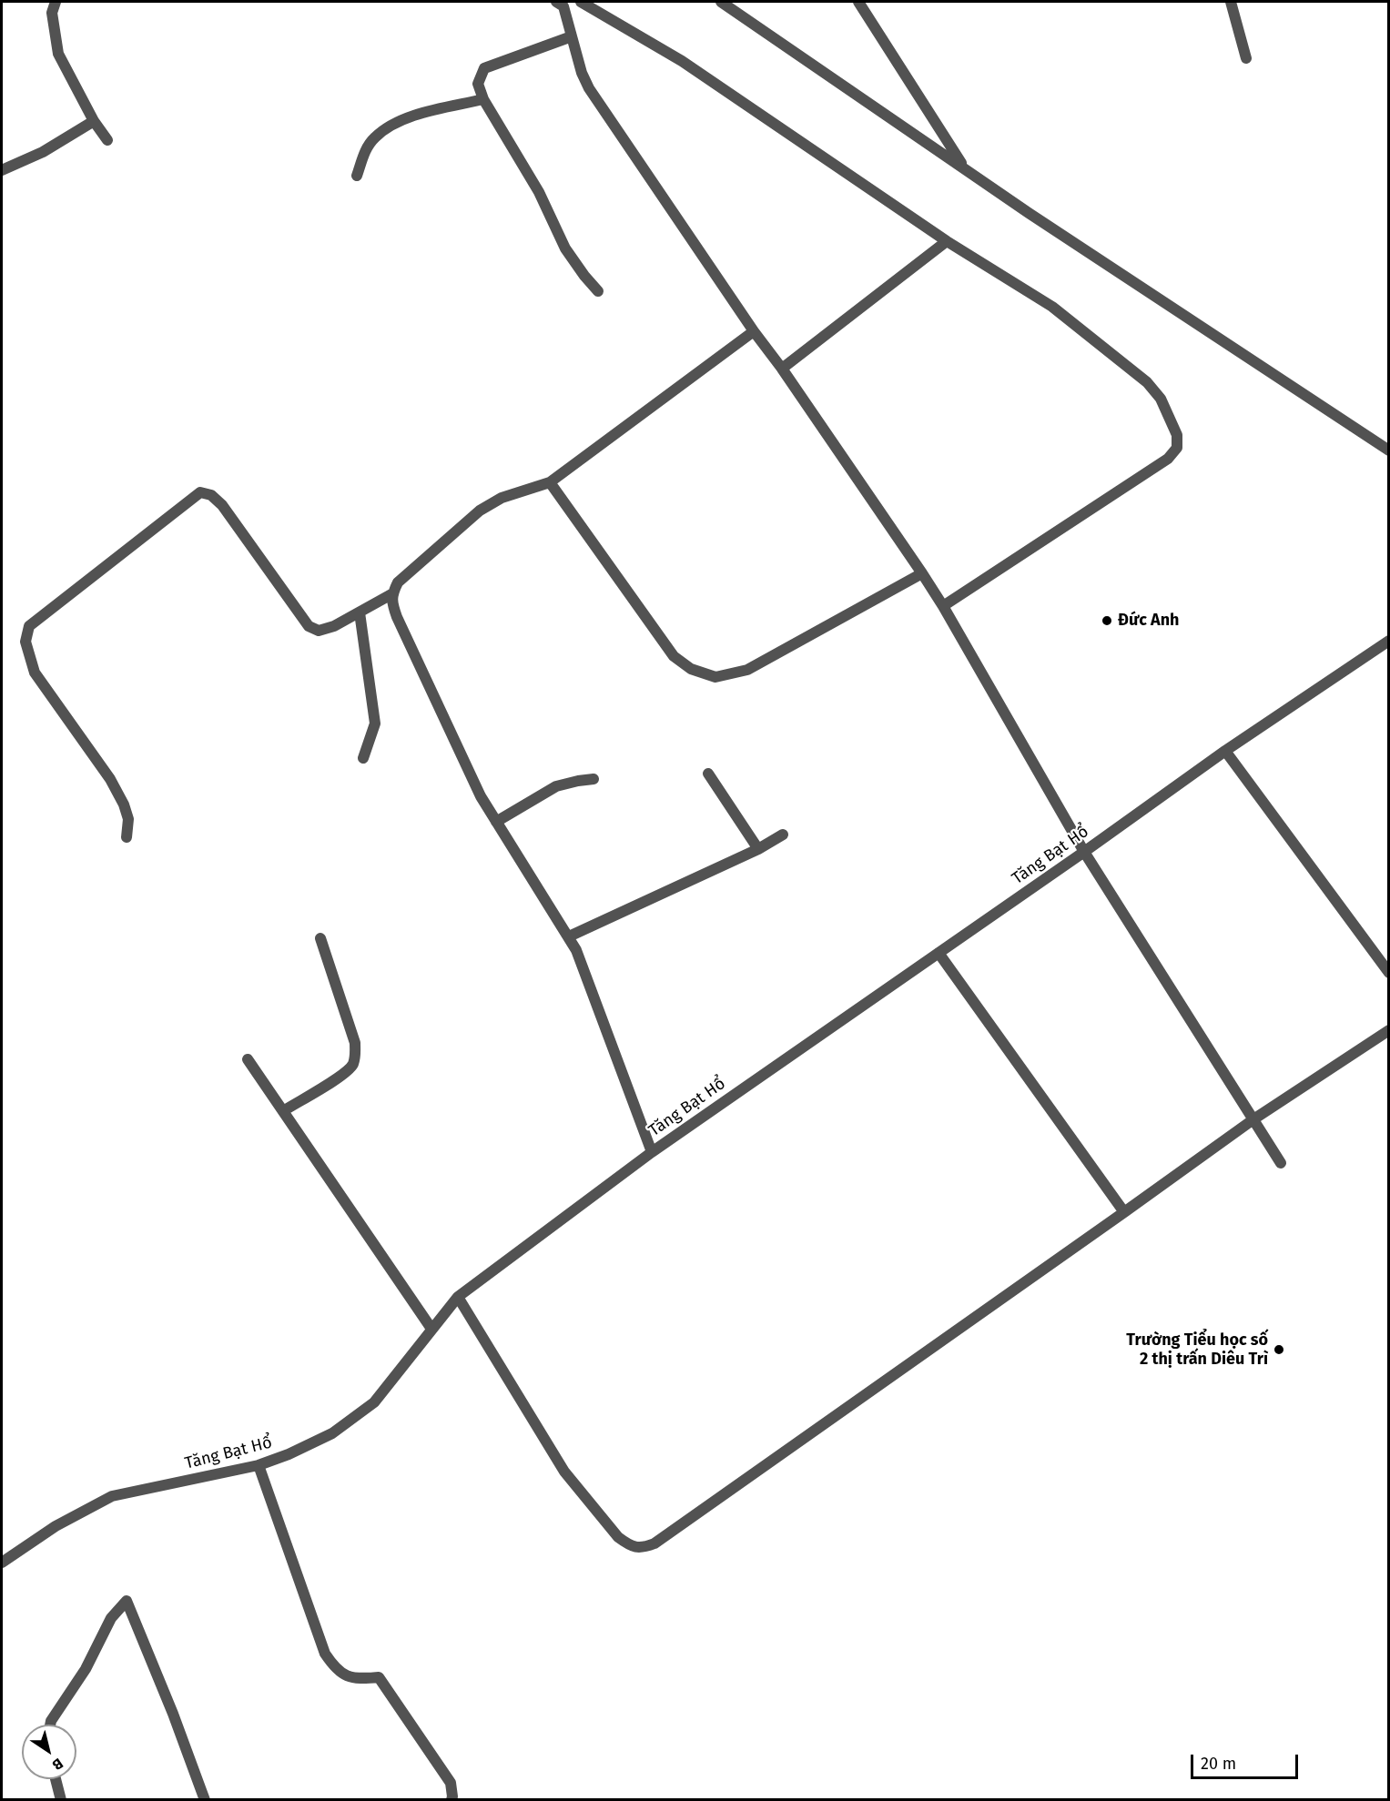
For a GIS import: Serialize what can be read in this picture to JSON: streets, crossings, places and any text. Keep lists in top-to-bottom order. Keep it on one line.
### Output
{"streets":{"street":["Tăng Bạt Hổ"]},"places":["Đức Anh","Trường Tiểu học số 2 thị trấn Diêu Trì"],"scale_bar":"20 m","north":"bottom right"}
